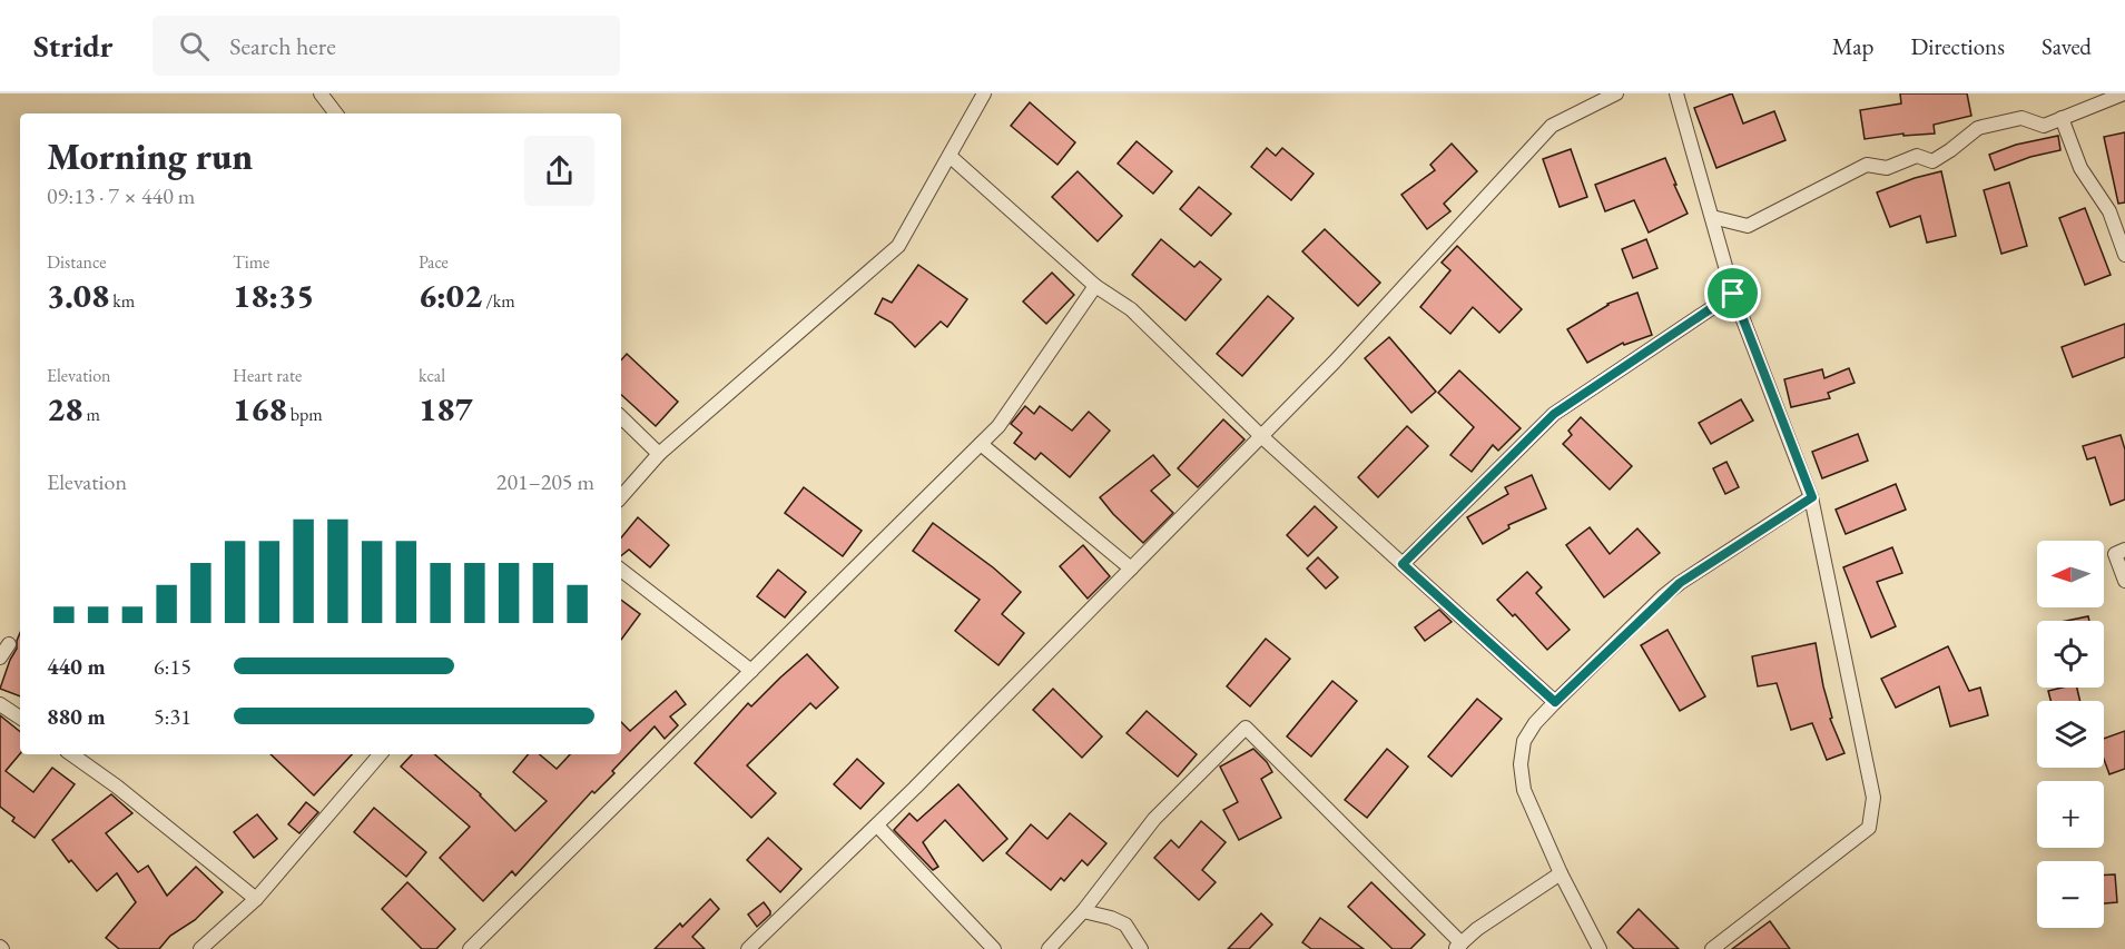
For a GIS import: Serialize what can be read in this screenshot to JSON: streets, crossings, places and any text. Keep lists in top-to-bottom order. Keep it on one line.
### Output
{"north":"left","page":{"header":"Stridr","search":"Search here","nav":["Map","Directions","Saved"],"heading":["Morning run","09:13 · 7 × 440 m"],"stats":[["Distance","3.08 km"],["Time","18:35"],["Pace","6:02 /km"],["Elevation","28 m"],["Heart rate","168 bpm"],["kcal","187"]],"chart":["Elevation","201–205 m"],"map_buttons":["+","−"],"list":[{"name":"440 m","note":"6:15"},{"name":"880 m","note":"5:31"}]}}
